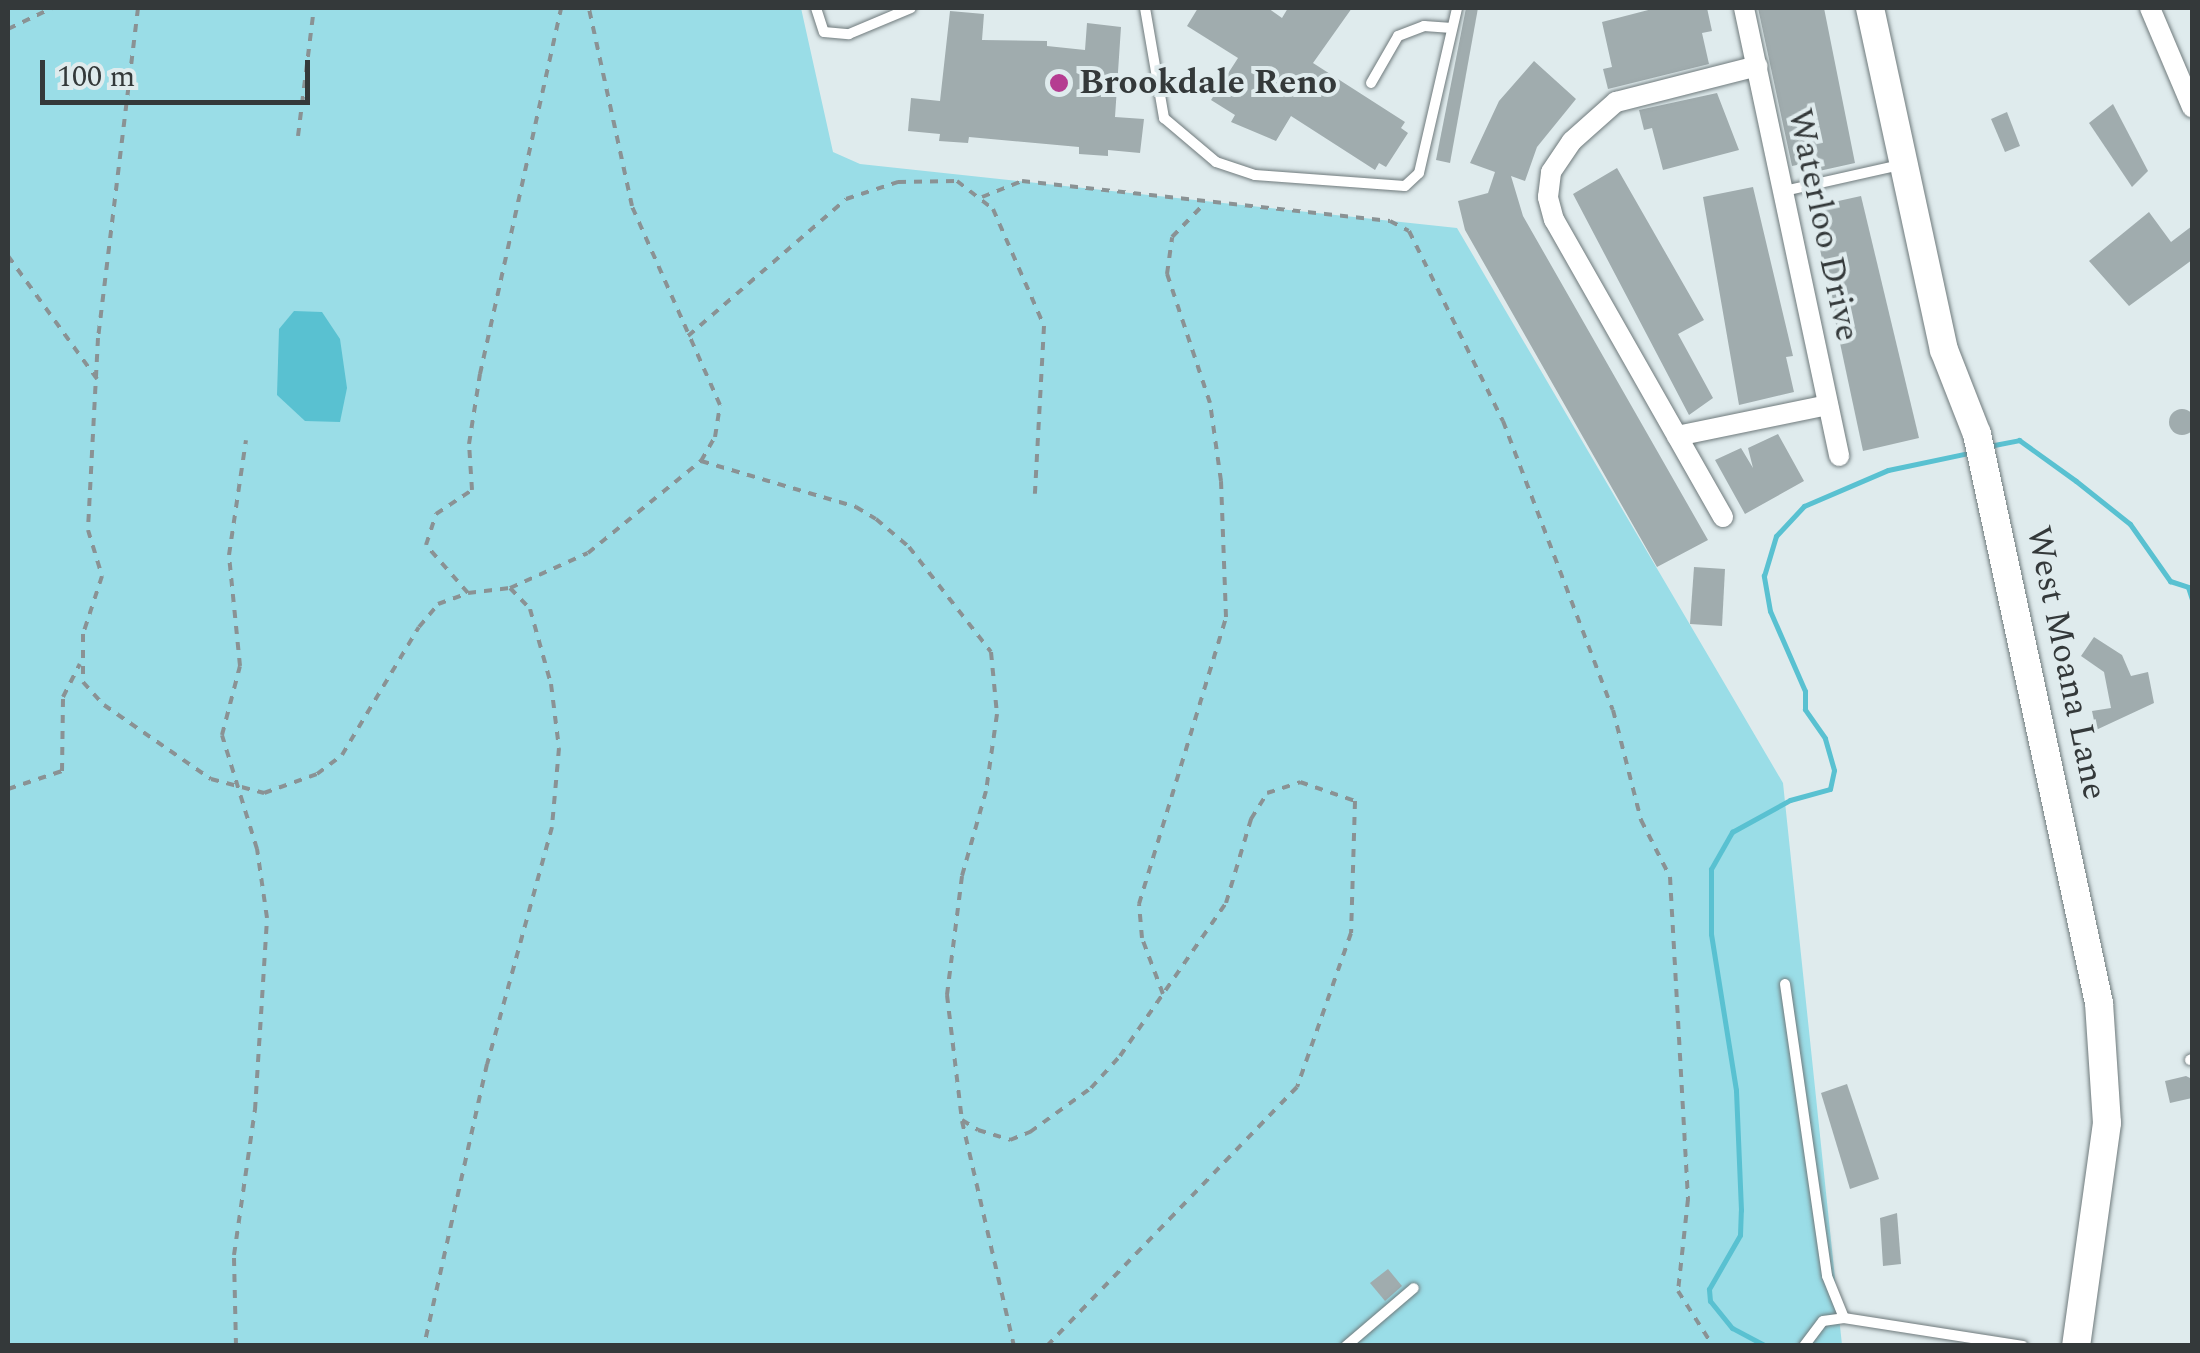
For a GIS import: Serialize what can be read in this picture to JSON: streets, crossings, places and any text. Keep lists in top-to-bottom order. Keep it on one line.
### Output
{"streets":{"street":["Waterloo Drive","West Moana Lane"]},"places":["Brookdale Reno"],"scale_bar":"100 m"}
